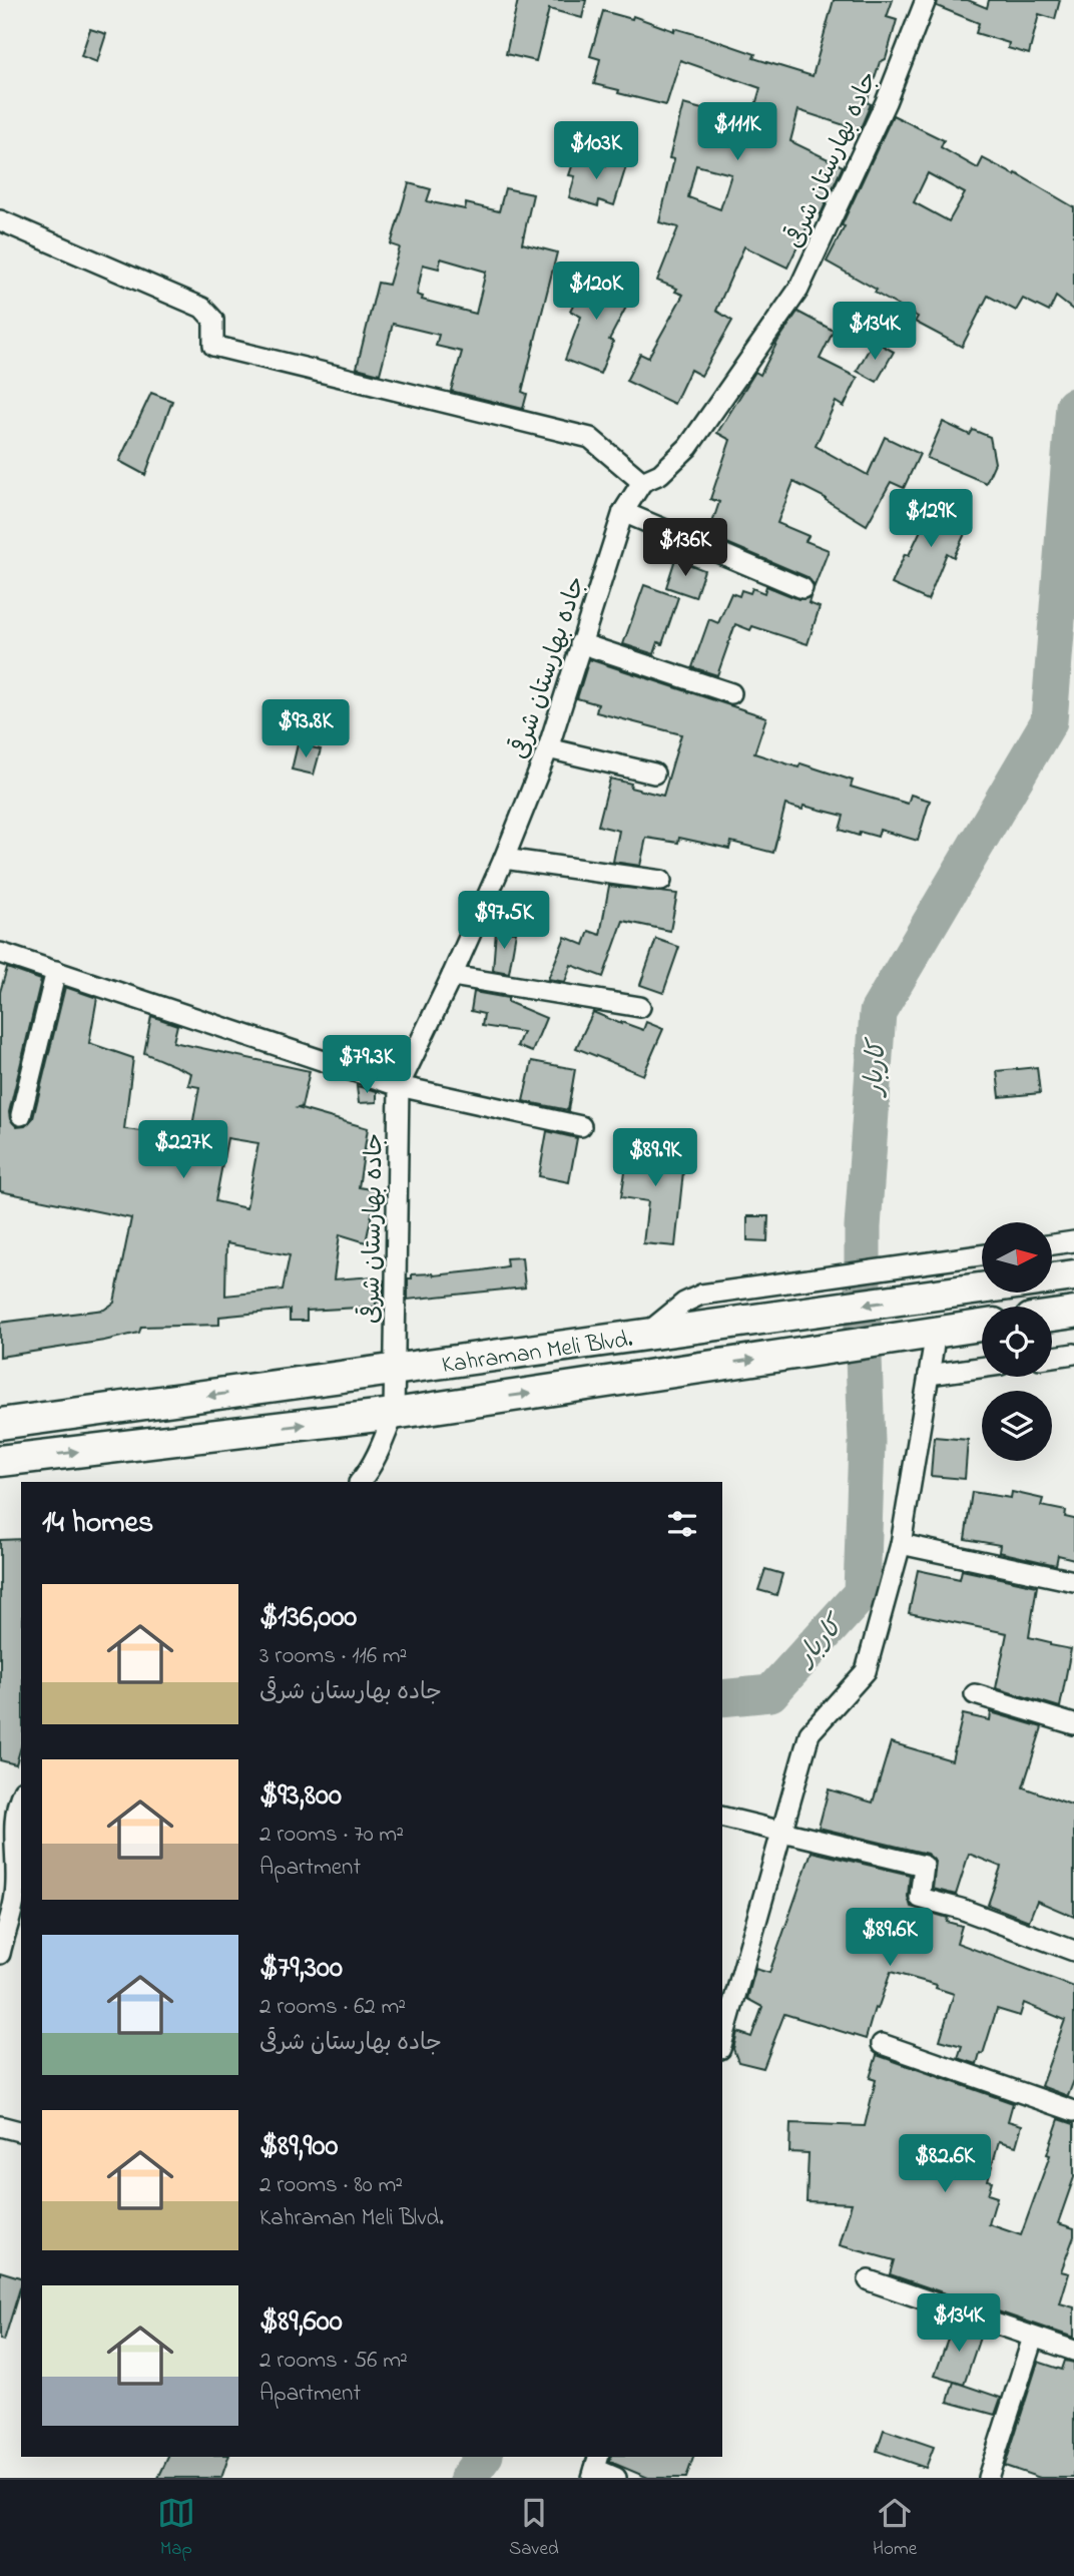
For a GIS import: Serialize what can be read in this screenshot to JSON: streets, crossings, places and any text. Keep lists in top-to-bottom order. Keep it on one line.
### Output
{"streets":{"highway":["Kahraman Meli Blvd."],"street":["جاده بهارستان شرقی"]},"crossings":[["جاده بهارستان شرقی","Kahraman Meli Blvd."]],"water":["کاربار"],"north":"right","page":{"price":["$111K","$103K","$120K","$134K","$129K","$136K","$93.8K","$97.5K","$79.3K","$227K","$89.9K","$89.6K","$82.6K","$134K"],"heading":"14 homes","list":[{"name":"$136,000","note":"3 rooms · 116 m² · جاده بهارستان شرقی"},{"name":"$93,800","note":"2 rooms · 70 m² · Apartment"},{"name":"$79,300","note":"2 rooms · 62 m² · جاده بهارستان شرقی"},{"name":"$89,900","note":"2 rooms · 80 m² · Kahraman Meli Blvd."},{"name":"$89,600","note":"2 rooms · 56 m² · Apartment"}],"tabs":["Map","Saved","Home"]}}
